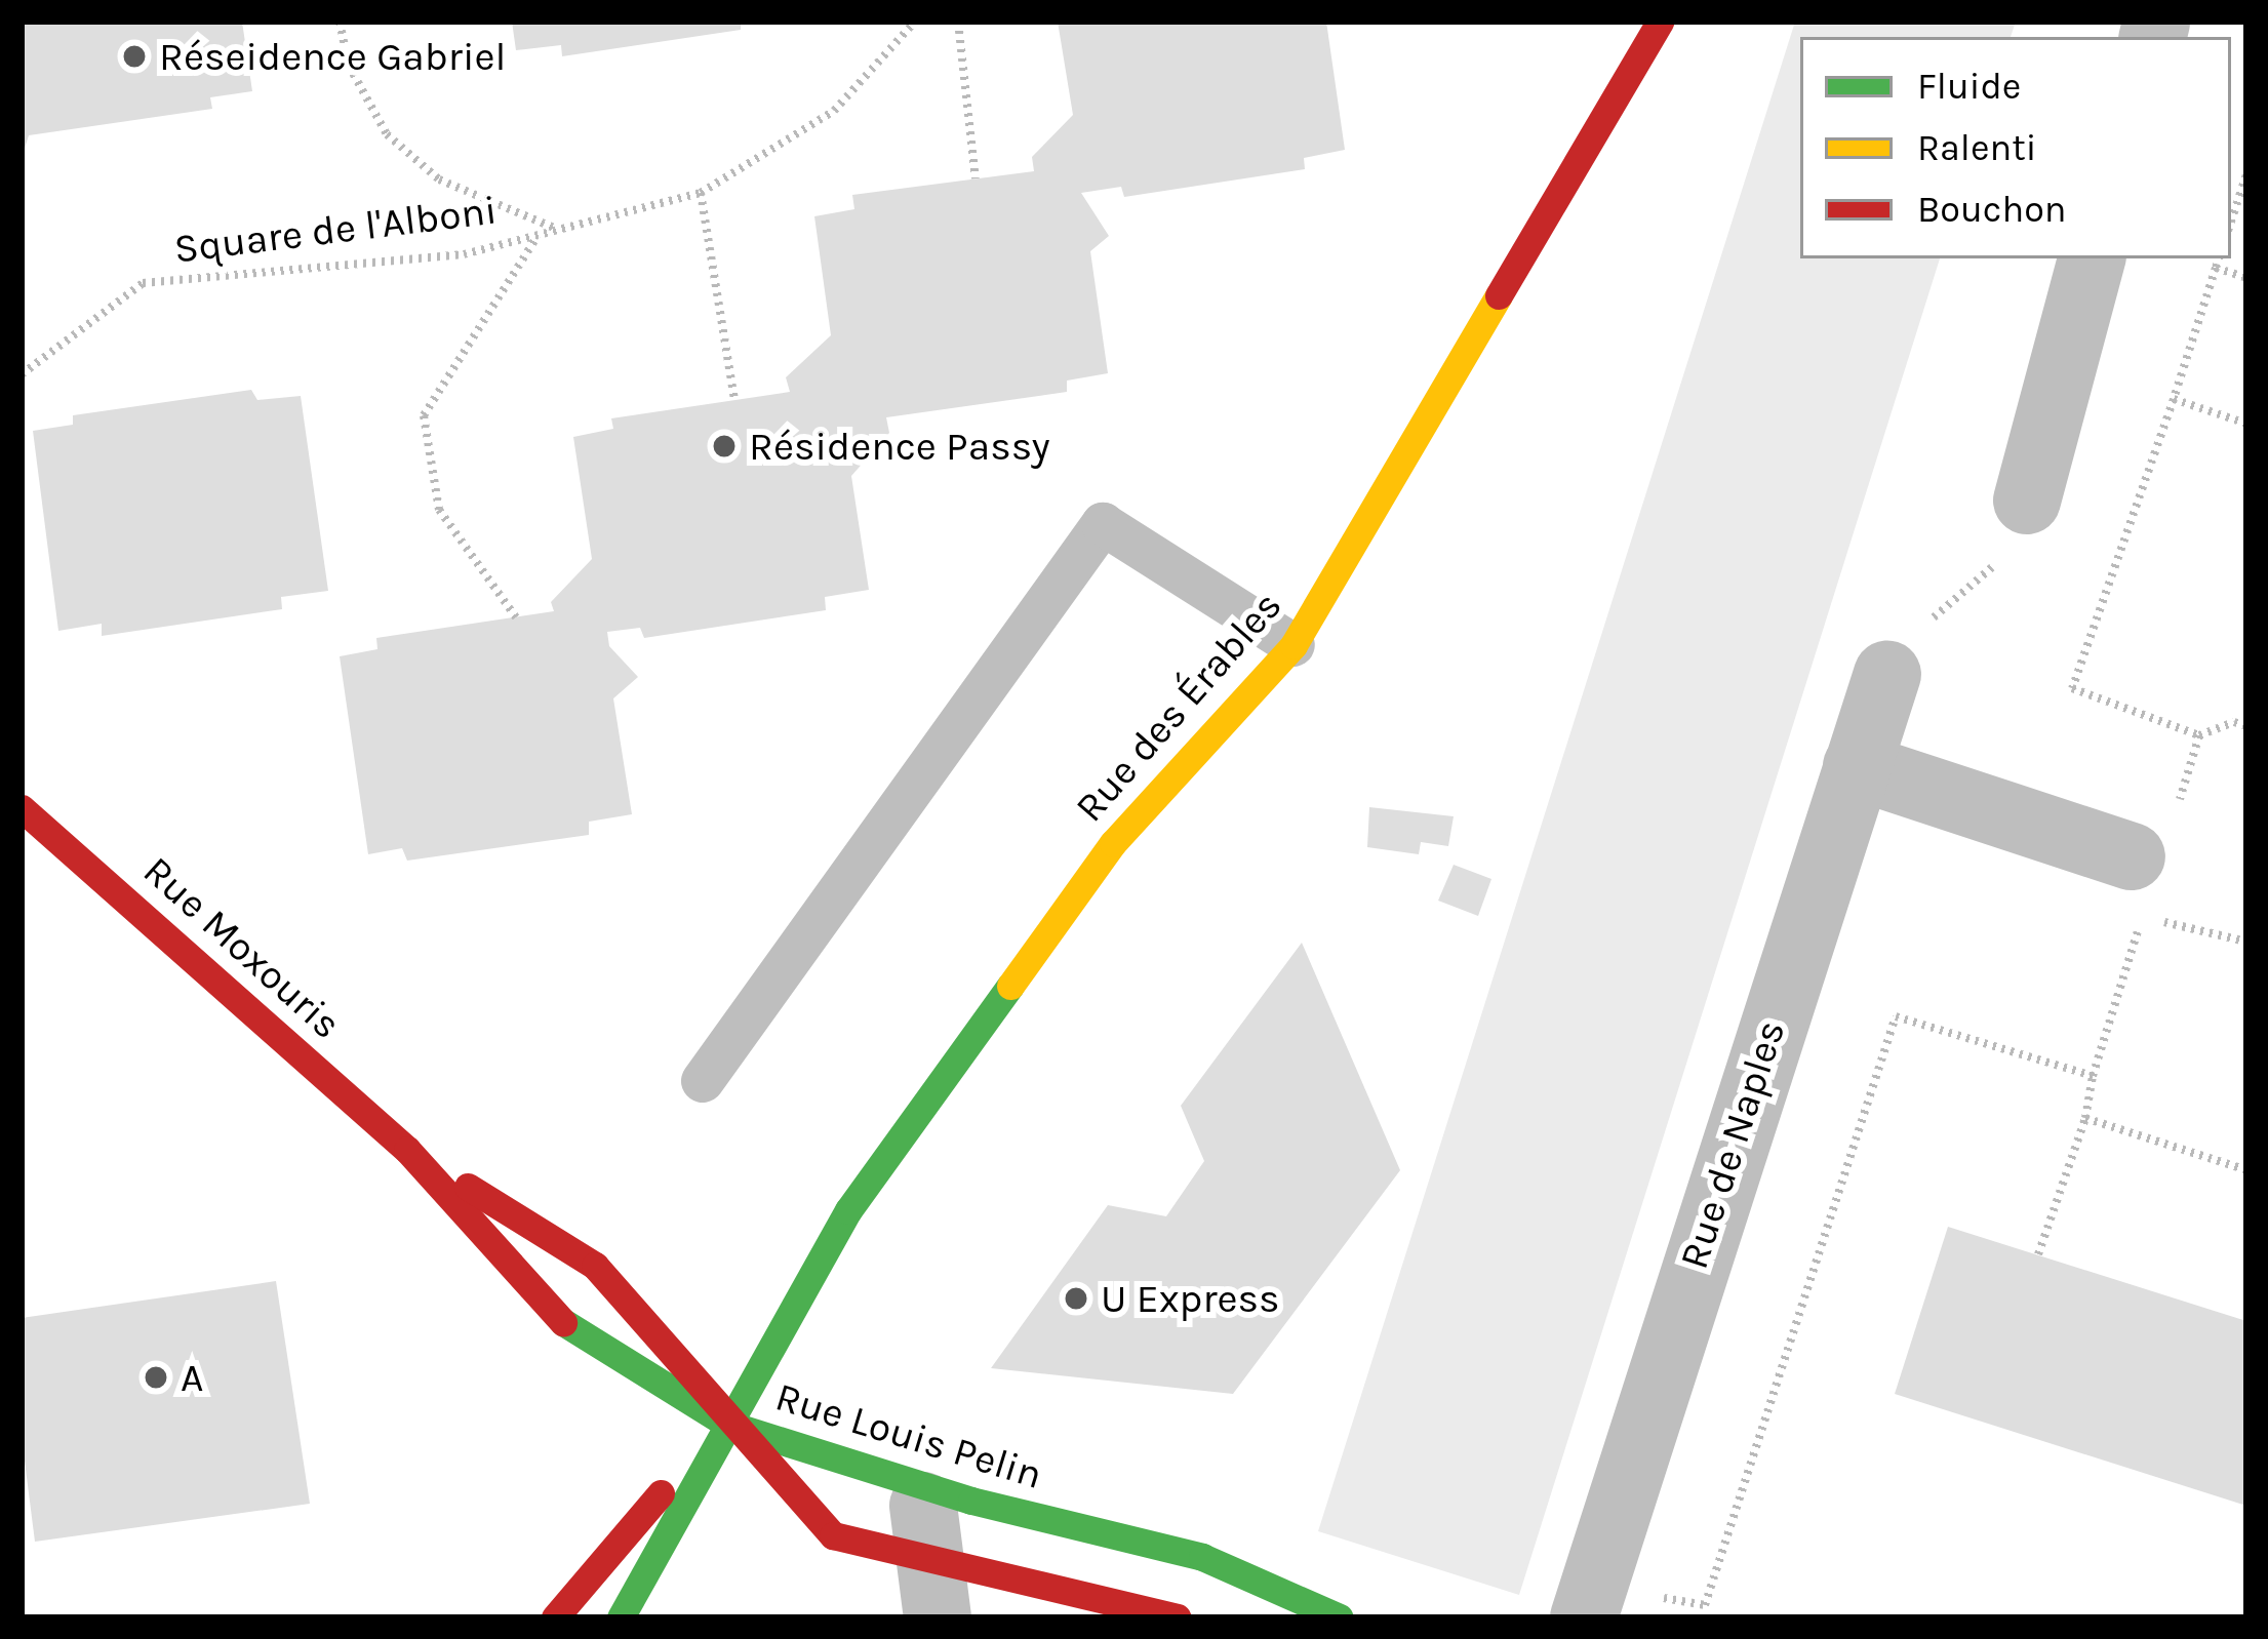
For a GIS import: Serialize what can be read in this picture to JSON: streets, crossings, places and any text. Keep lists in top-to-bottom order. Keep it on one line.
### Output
{"streets":{"street":["Rue des Érables","Rue Moxouris","Rue de Naples","Rue Louis Pelin"],"path":["Square de l'Alboni"]},"crossings":[["Rue des Érables","Rue Moxouris"],["Rue des Érables","Rue Louis Pelin"],["Rue Moxouris","Rue Louis Pelin"]],"places":["Réseidence Gabriel","Résidence Passy","U Express","A"],"legend":["Fluide","Ralenti","Bouchon"]}
